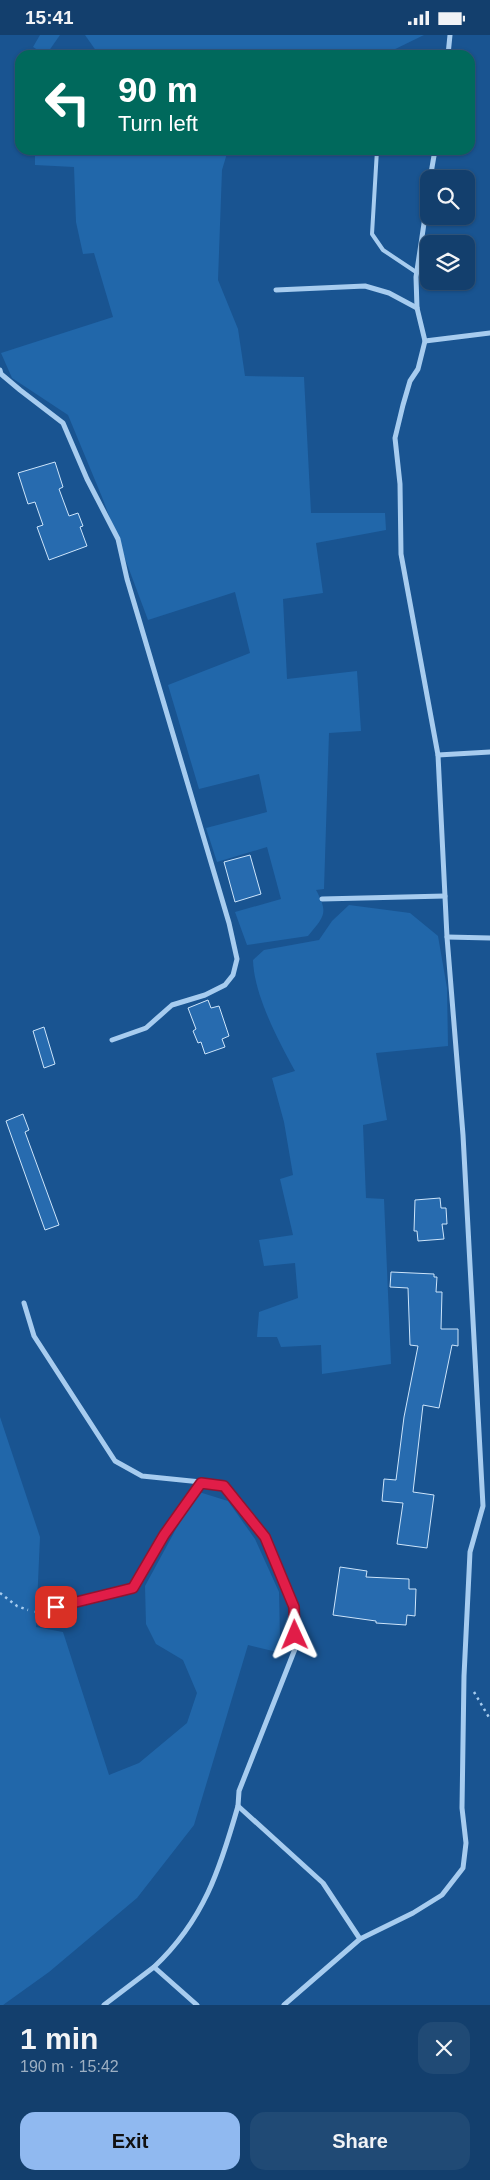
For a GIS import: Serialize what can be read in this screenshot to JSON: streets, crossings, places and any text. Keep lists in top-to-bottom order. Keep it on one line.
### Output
{"page":{"status":"15:41","turn":["90 m","Turn left"],"heading":["1 min","190 m · 15:42"],"buttons":["Exit","Share"]}}
